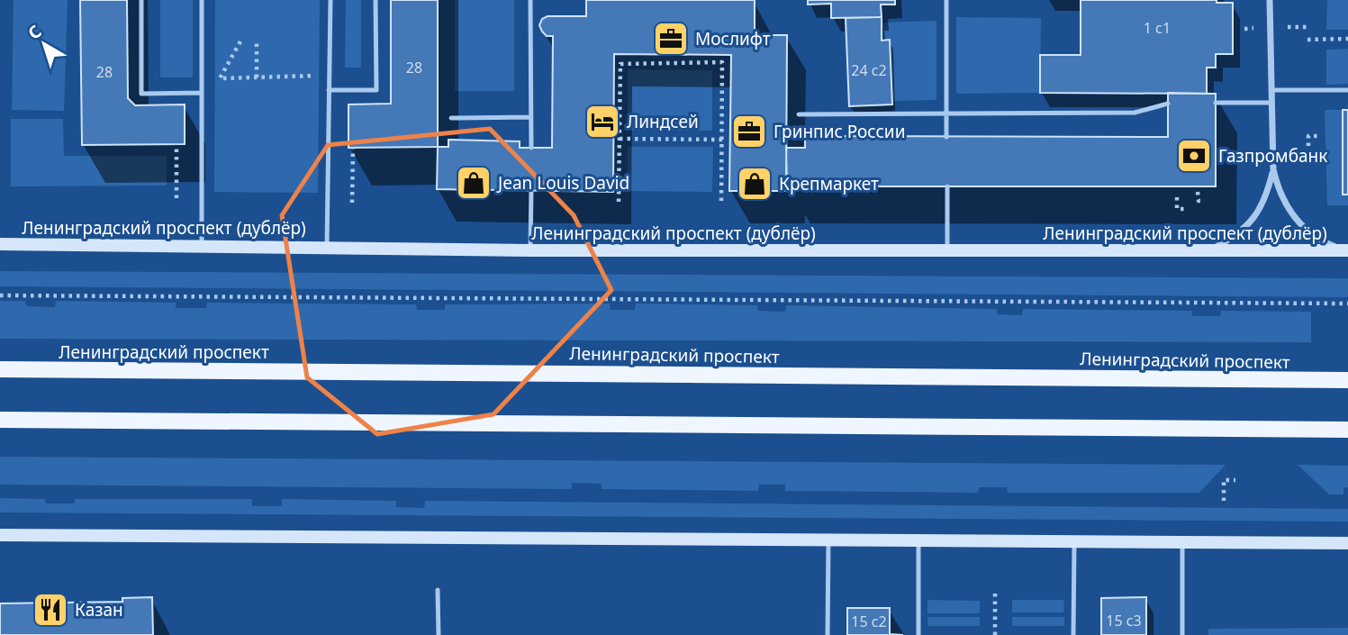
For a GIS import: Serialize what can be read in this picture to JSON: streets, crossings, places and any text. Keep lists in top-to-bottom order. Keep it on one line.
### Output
{"streets":{"main road":["Ленинградский проспект (дублёр)","Ленинградский проспект"]},"places":{"office":["Мослифт","Гринпис России"],"hotel":["Линдсей"],"bank":["Газпромбанк"],"shop":["Jean Louis David","Крепмаркет"],"restaurant":["Казан"]},"house_numbers":["1 с1","28","24 с2","28","15 с3","15 с2"],"north":"top left"}
